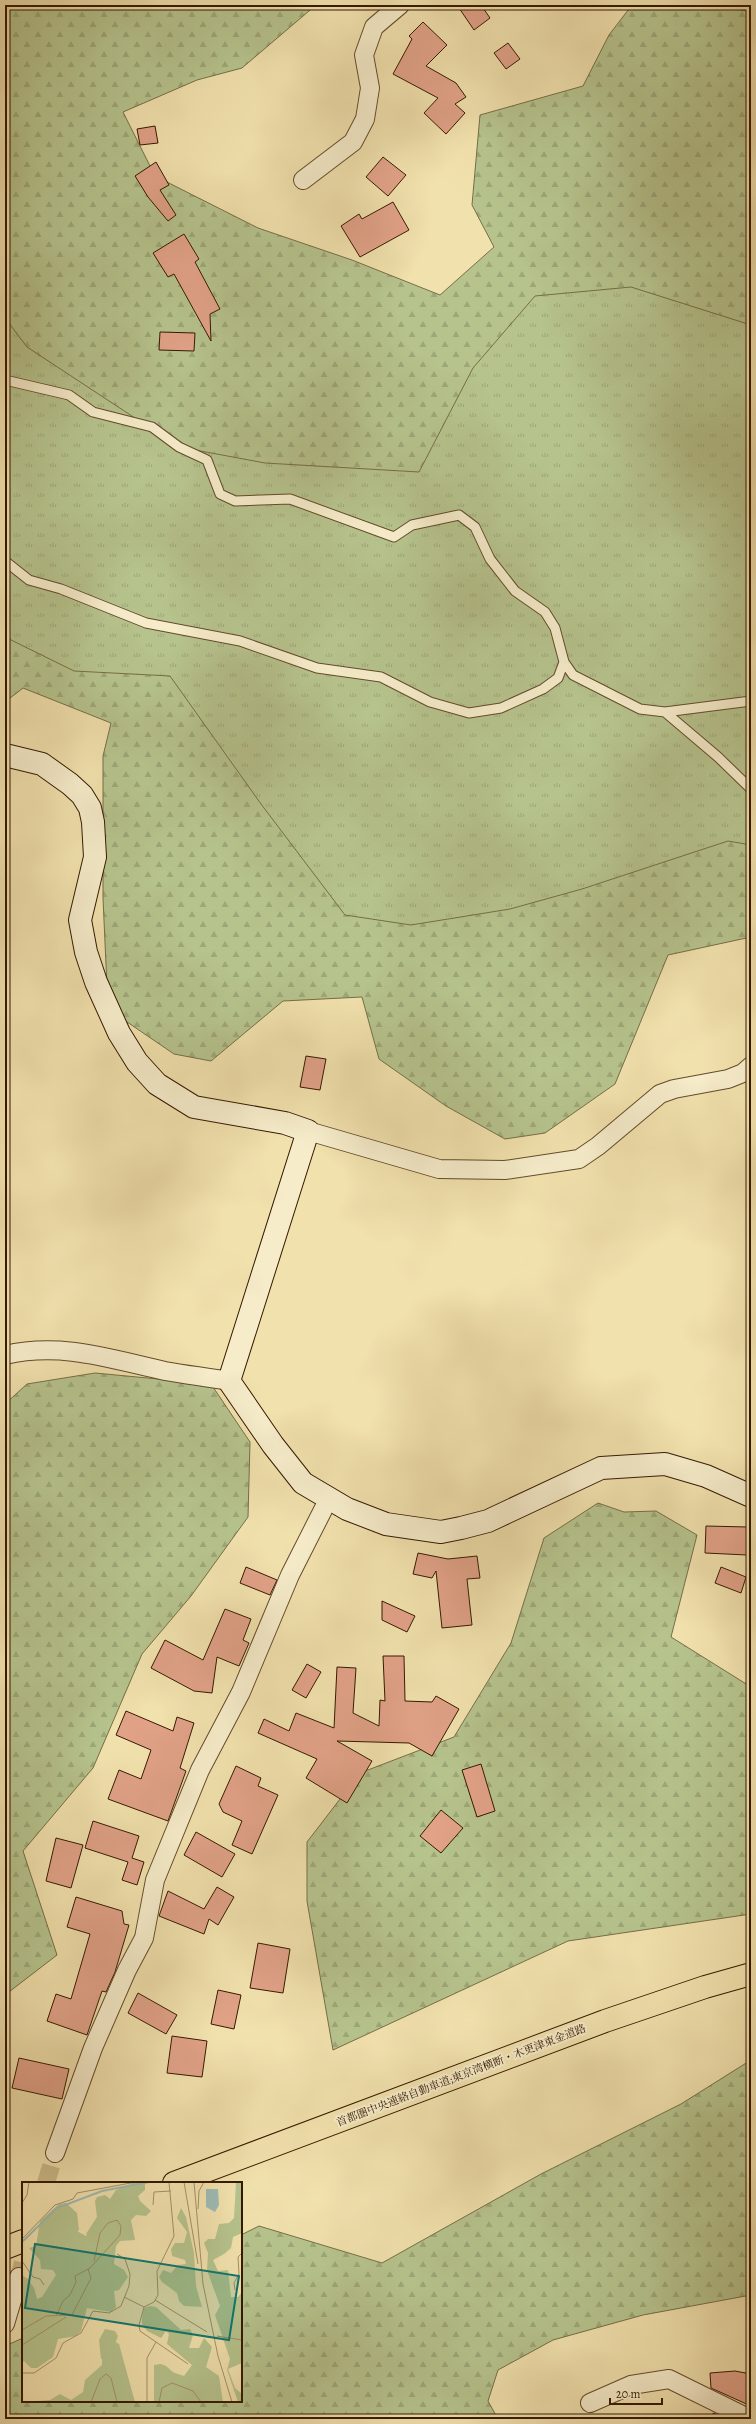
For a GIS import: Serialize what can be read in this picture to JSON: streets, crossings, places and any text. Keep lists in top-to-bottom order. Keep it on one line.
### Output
{"streets":{"highway":["首都圏中央連絡自動車道;東京湾横断・木更津東金道路"]},"scale_bar":"20 m"}
